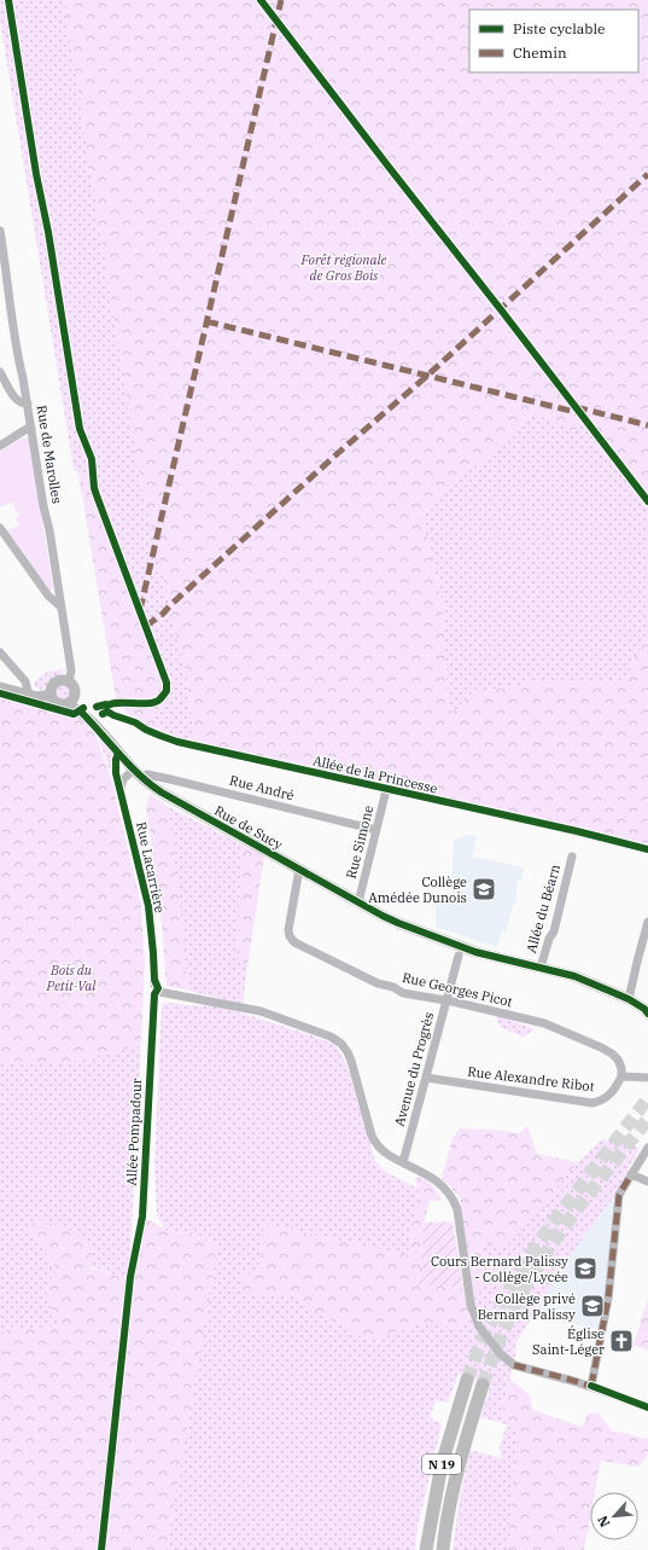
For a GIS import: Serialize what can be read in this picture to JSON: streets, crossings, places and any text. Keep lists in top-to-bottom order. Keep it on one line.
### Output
{"streets":{"highway":["N 19"],"main road":["Rue de Sucy"],"street":["Rue de Marolles","Rue André","Rue Simone","Rue Lacarrière","Allée du Béarn","Rue Georges Picot","Avenue du Progrès","Rue Alexandre Ribot","Allée Pompadour"],"cycle path":["Allée de la Princesse"]},"crossings":[["Rue de Marolles","Rue de Sucy"],["Rue André","Rue de Sucy"],["Rue André","Rue Simone"],["Rue de Sucy","Rue Simone"],["Rue de Sucy","Rue Lacarrière"],["Rue de Sucy","Allée du Béarn"],["Rue de Sucy","Rue Georges Picot"],["Rue Lacarrière","Allée Pompadour"],["Rue Georges Picot","Avenue du Progrès"],["Rue Georges Picot","Rue Alexandre Ribot"],["Avenue du Progrès","Rue Alexandre Ribot"]],"parks":["Forêt régionale de Gros Bois","Bois du Petit-Val"],"places":{"school or university":["Collège Amédée Dunois","Cours Bernard Palissy - Collège/Lycée","Collège privé Bernard Palissy"],"church":["Église Saint-Léger"]},"legend":["Piste cyclable","Chemin"],"north":"bottom left"}
